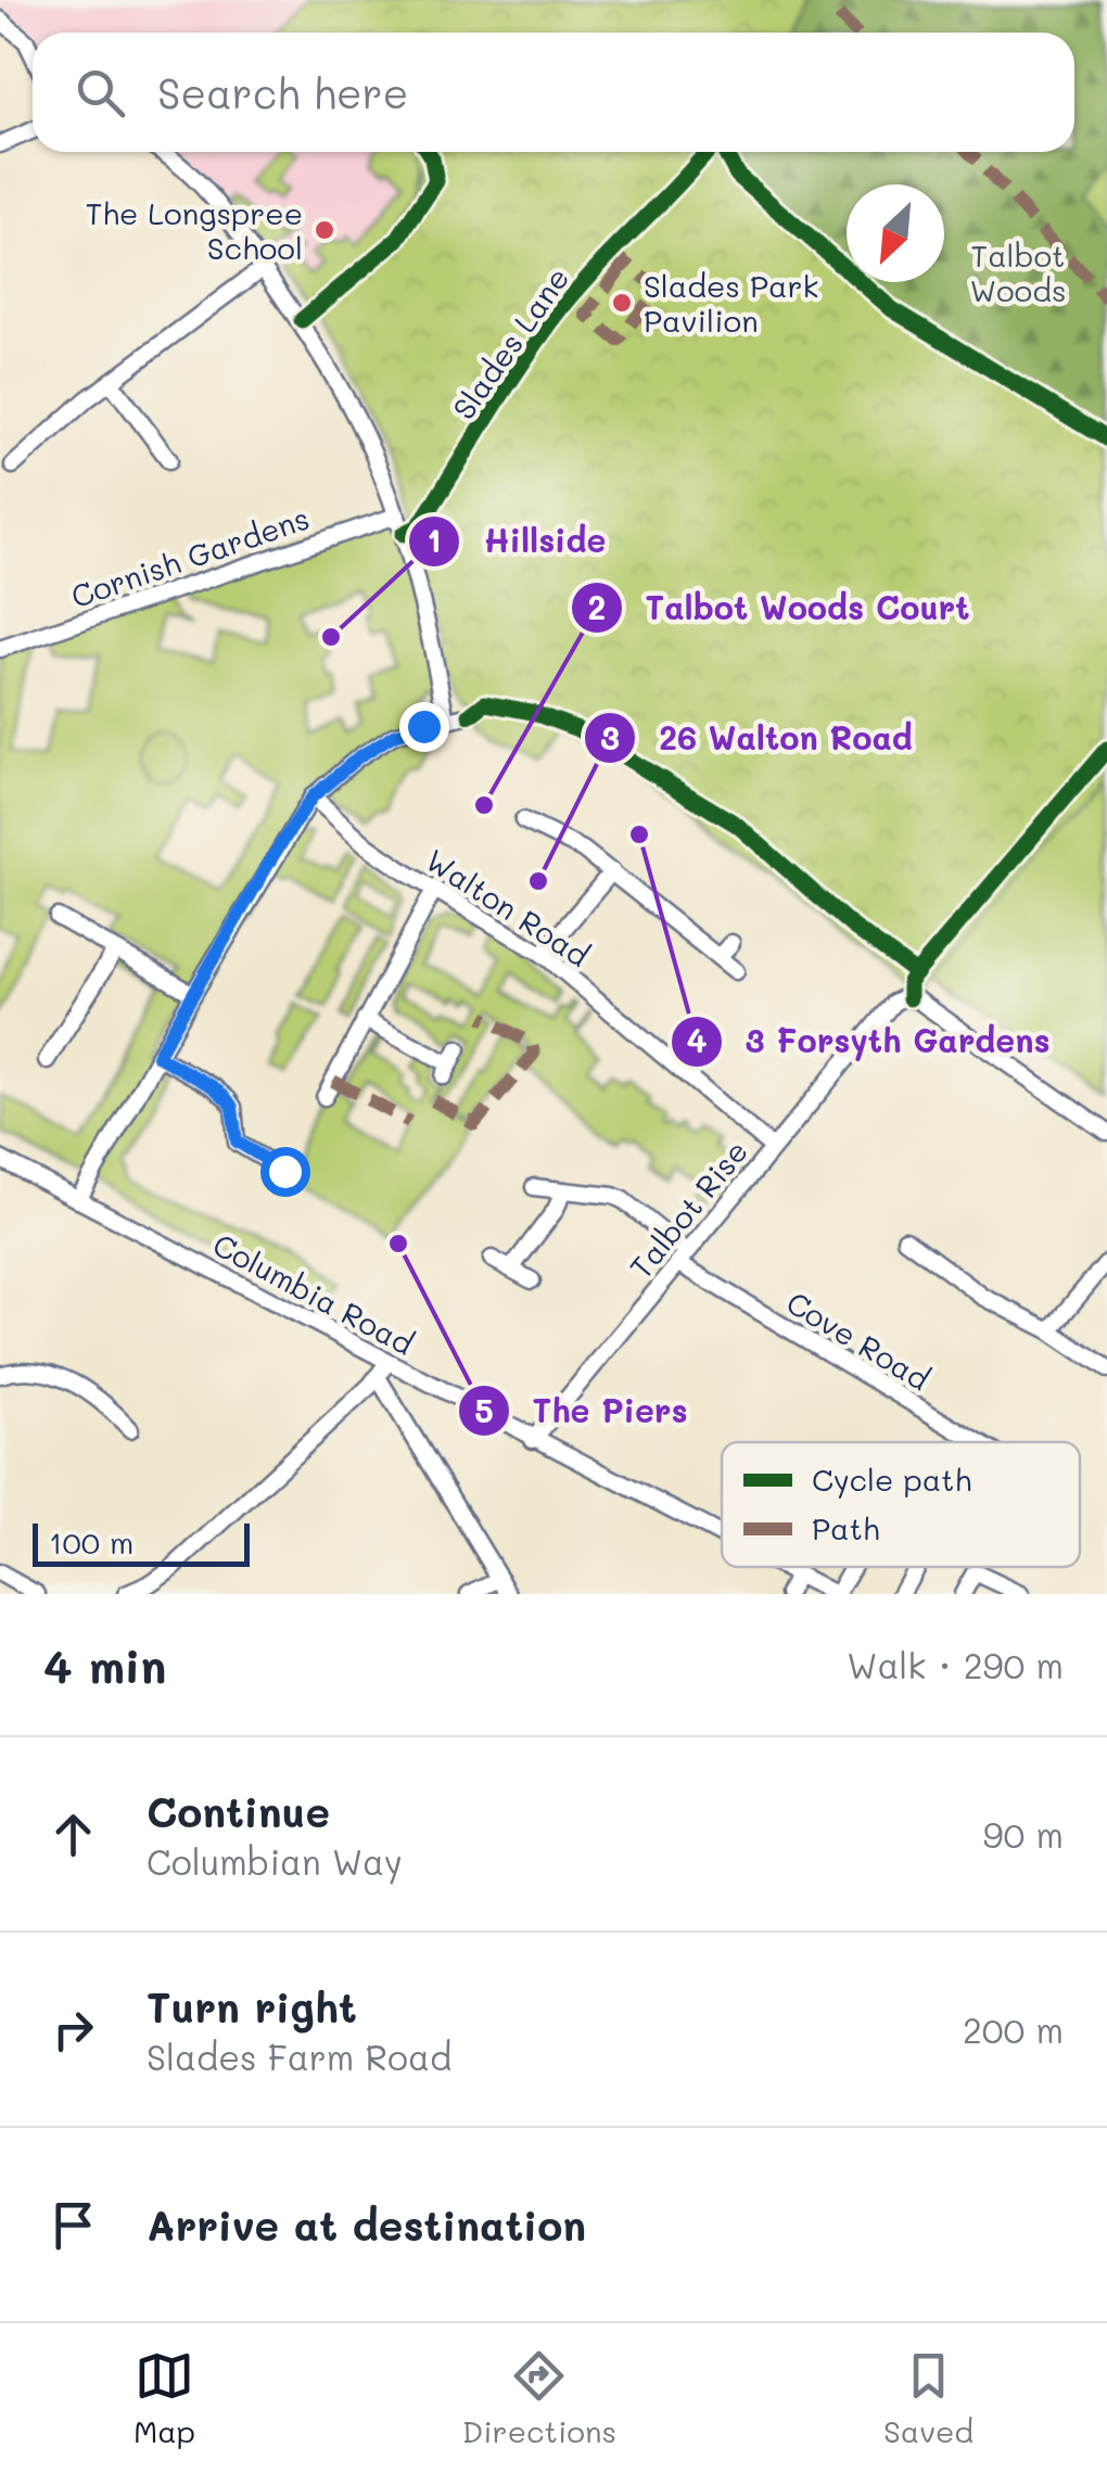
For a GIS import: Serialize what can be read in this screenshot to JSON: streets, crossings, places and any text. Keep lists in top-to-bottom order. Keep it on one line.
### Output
{"streets":{"street":["Cornish Gardens","Walton Road","Talbot Rise","Columbia Road","Cove Road"],"cycle path":["Slades Lane"]},"crossings":[["Walton Road","Talbot Rise"],["Talbot Rise","Columbia Road"],["Talbot Rise","Cove Road"]],"parks":["Talbot Woods"],"places":["The Longspree School","Slades Park Pavilion","Hillside","Talbot Woods Court","3 Forsyth Gardens","26 Walton Road","The Piers"],"legend":["Cycle path","Path"],"scale_bar":"100 m","north":"bottom left","page":{"search":"Search here","scale":"100 m","heading":["4 min","Walk · 290 m"],"list":[["Continue","Columbian Way","90 m"],["Turn right","Slades Farm Road","200 m"],"Arrive at destination"],"nav":["Map","Directions","Saved"]}}
